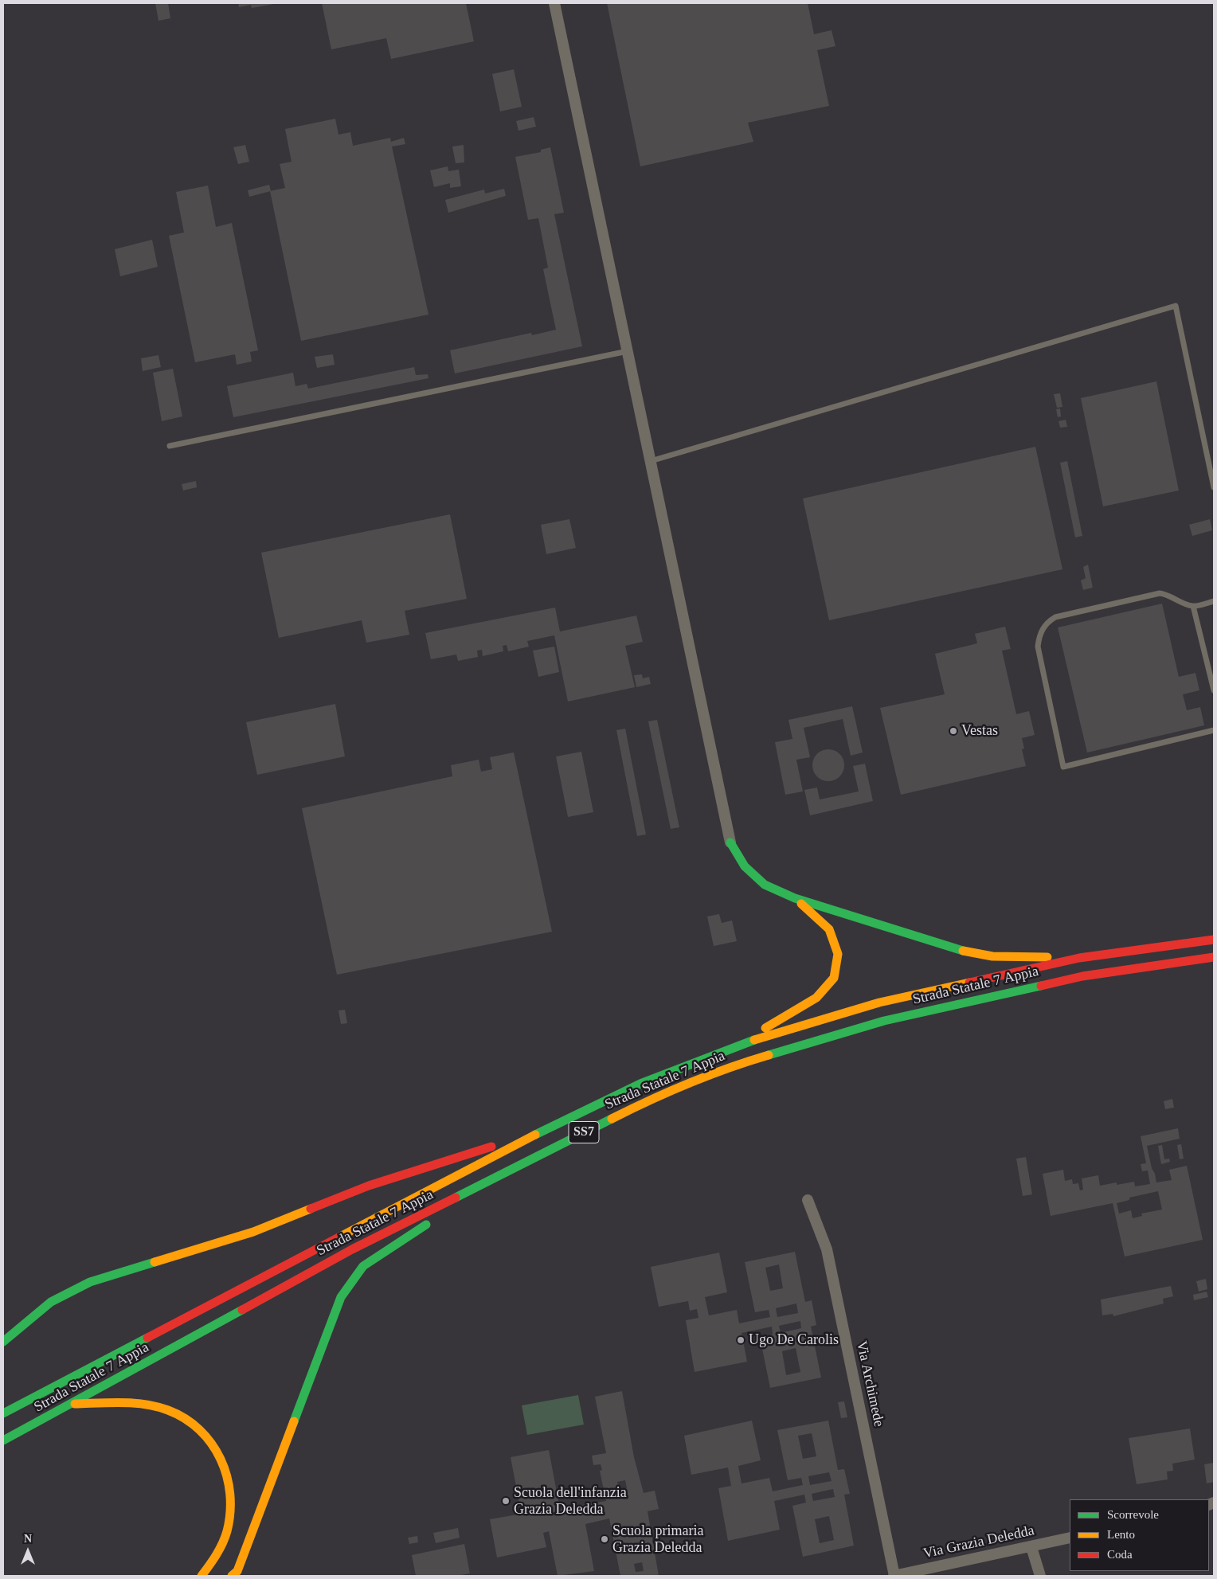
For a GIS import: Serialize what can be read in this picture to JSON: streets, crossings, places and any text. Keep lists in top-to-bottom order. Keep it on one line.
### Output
{"streets":{"highway":["Strada Statale 7 Appia","SS7"],"street":["Via Archimede","Via Grazia Deledda"]},"crossings":[["Via Archimede","Via Grazia Deledda"]],"places":["Vestas","Ugo De Carolis","Scuola dell'infanzia Grazia Deledda","Scuola primaria Grazia Deledda"],"legend":["Scorrevole","Lento","Coda"],"north":"top"}
